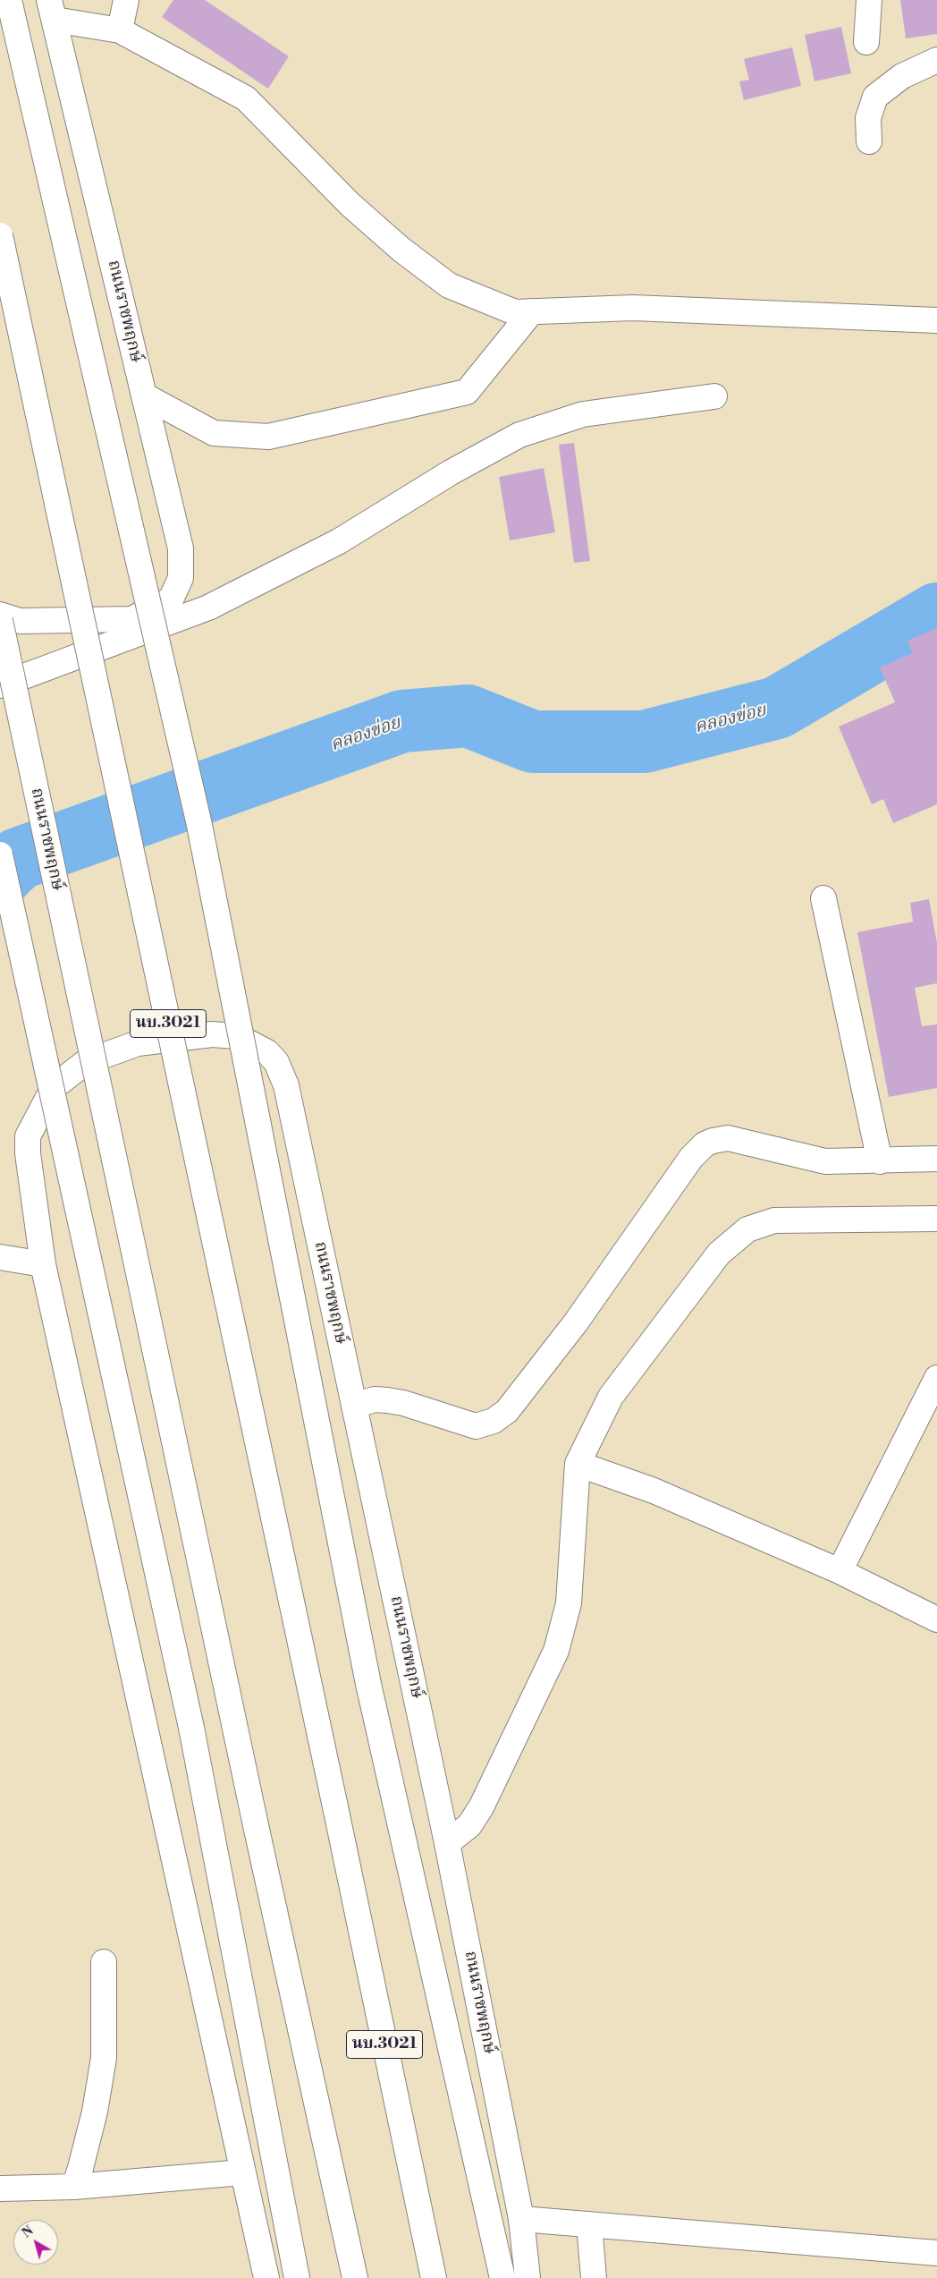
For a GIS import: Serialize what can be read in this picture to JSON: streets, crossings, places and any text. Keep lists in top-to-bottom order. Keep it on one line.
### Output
{"streets":{"main road":["ถนนราชพฤกษ์","นบ.3021"]},"water":["คลองข่อย"],"north":"top left"}
